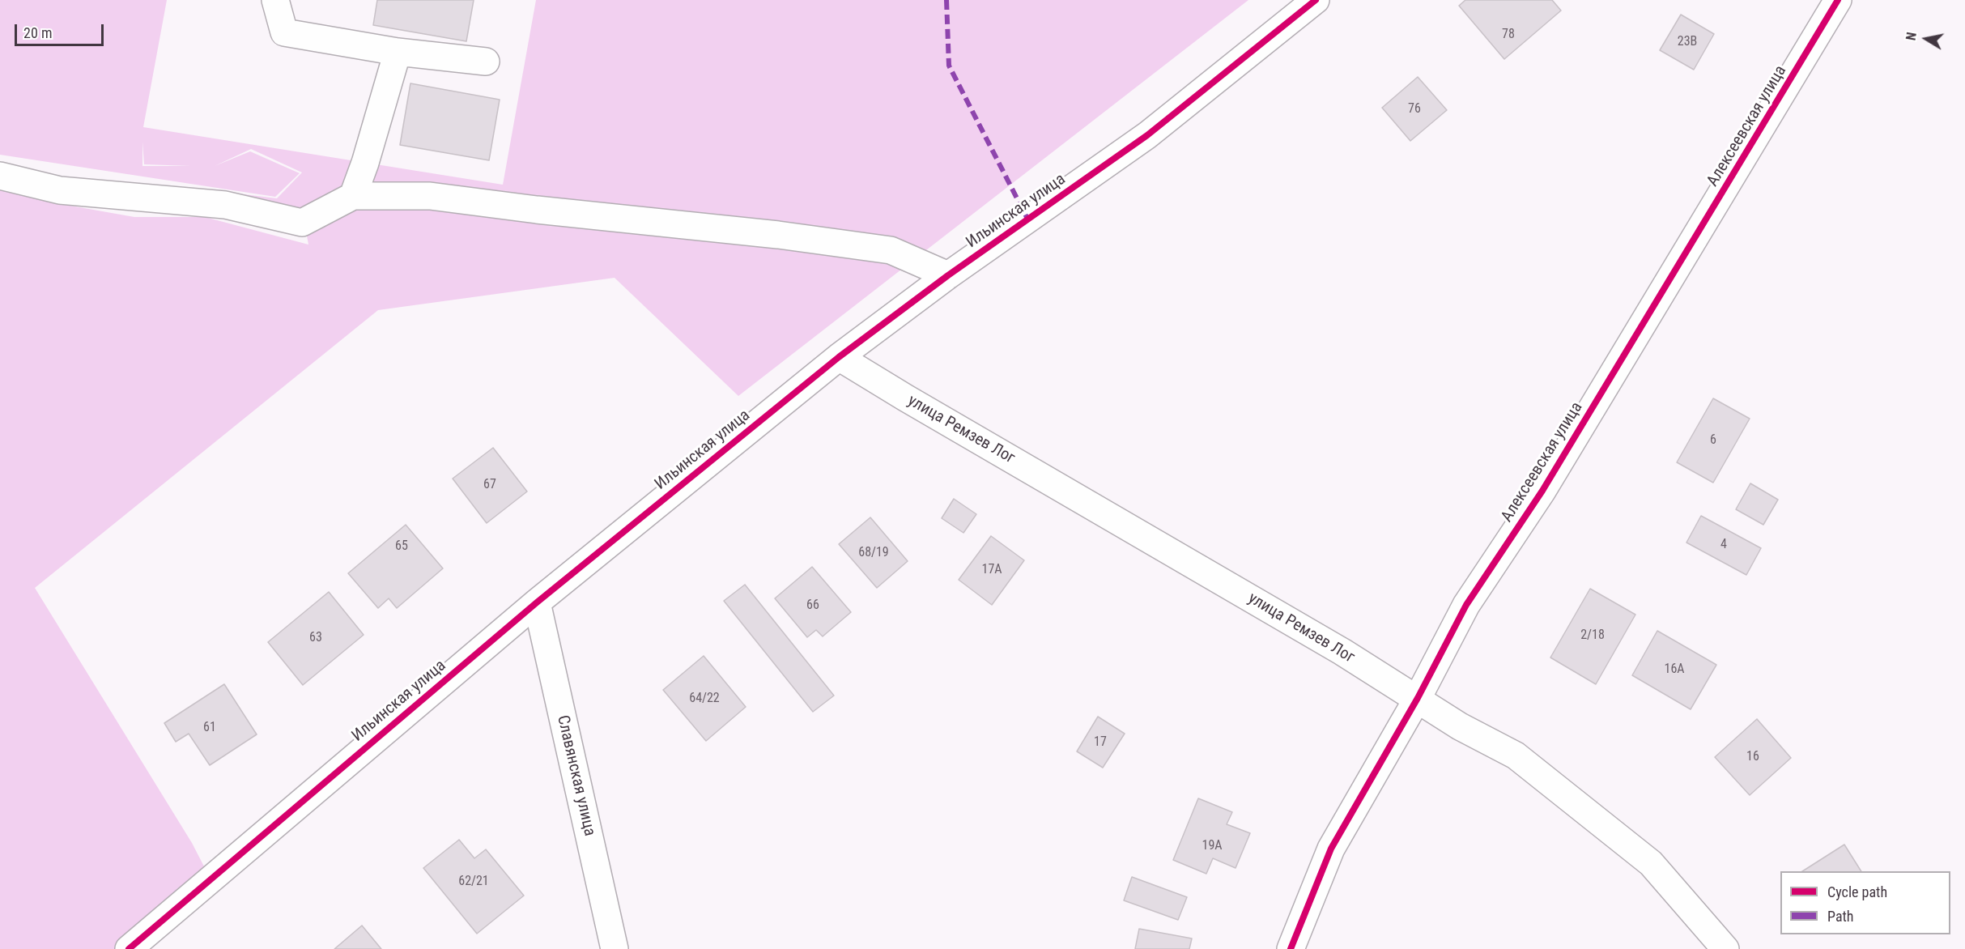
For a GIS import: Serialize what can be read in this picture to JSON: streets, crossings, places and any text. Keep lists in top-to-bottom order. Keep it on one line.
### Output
{"streets":{"street":["Алексеевская улица","Ильинская улица","улица Ремзев Лог","Славянская улица"]},"crossings":[["Алексеевская улица","улица Ремзев Лог"],["Ильинская улица","улица Ремзев Лог"],["Ильинская улица","Славянская улица"]],"house_numbers":["78","23В","76","6","67","4","65","68/19","17А","66","2/18","63","16А","64/22","61","17","16","19А","62/21"],"legend":["Cycle path","Path"],"scale_bar":"20 m","north":"left"}
